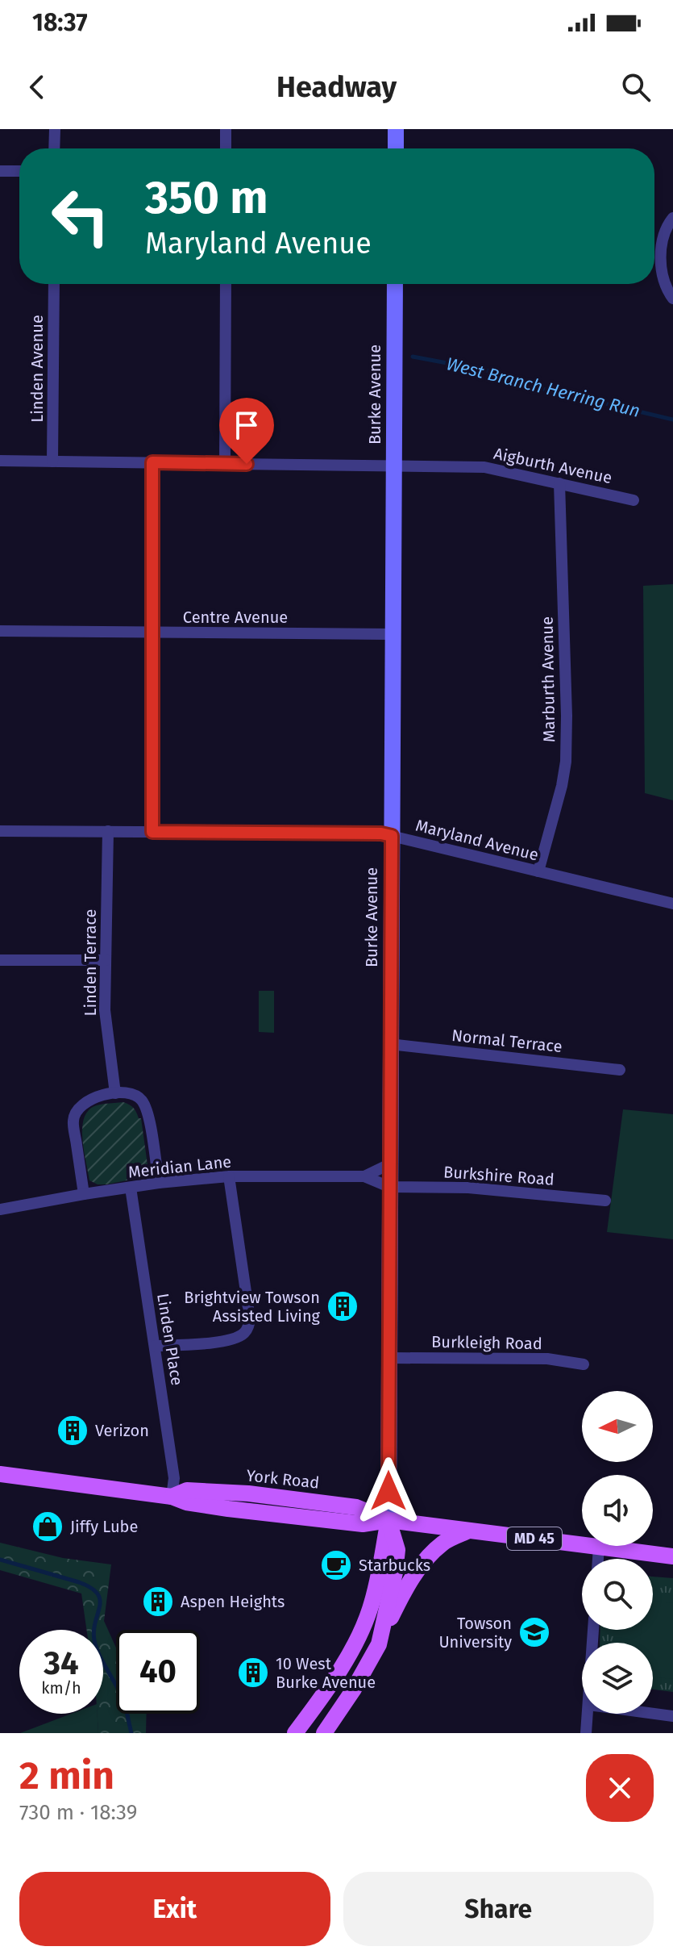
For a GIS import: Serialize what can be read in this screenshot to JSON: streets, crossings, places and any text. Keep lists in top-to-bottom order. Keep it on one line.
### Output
{"streets":{"main road":["Burke Avenue","York Road","MD 45"],"street":["Linden Avenue","Aigburth Avenue","Centre Avenue","Marburth Avenue","Maryland Avenue","Linden Terrace","Normal Terrace","Meridian Lane","Burkshire Road","Linden Place","Burkleigh Road"]},"crossings":[["Linden Avenue","Aigburth Avenue"],["Burke Avenue","Aigburth Avenue"],["Burke Avenue","Centre Avenue"],["Burke Avenue","Maryland Avenue"],["Burke Avenue","Normal Terrace"],["Burke Avenue","Meridian Lane"],["Burke Avenue","Burkshire Road"],["Burke Avenue","Burkleigh Road"],["Burke Avenue","York Road"],["Aigburth Avenue","Marburth Avenue"],["Marburth Avenue","Maryland Avenue"],["Maryland Avenue","Linden Terrace"],["Meridian Lane","Burkshire Road"],["Meridian Lane","Linden Place"],["Linden Place","York Road"]],"water":["West Branch Herring Run"],"places":{"building":["Brightview Towson Assisted Living","Verizon","Aspen Heights","10 West Burke Avenue"],"shop":["Jiffy Lube"],"cafe":["Starbucks"],"school or university":["Towson University"]},"north":"left","page":{"status":"18:37","header":"Headway","turn":["350 m","Maryland Avenue"],"speed":"34 km/h","limit":"40","heading":["2 min","730 m · 18:39"],"buttons":["Exit","Share"]}}
